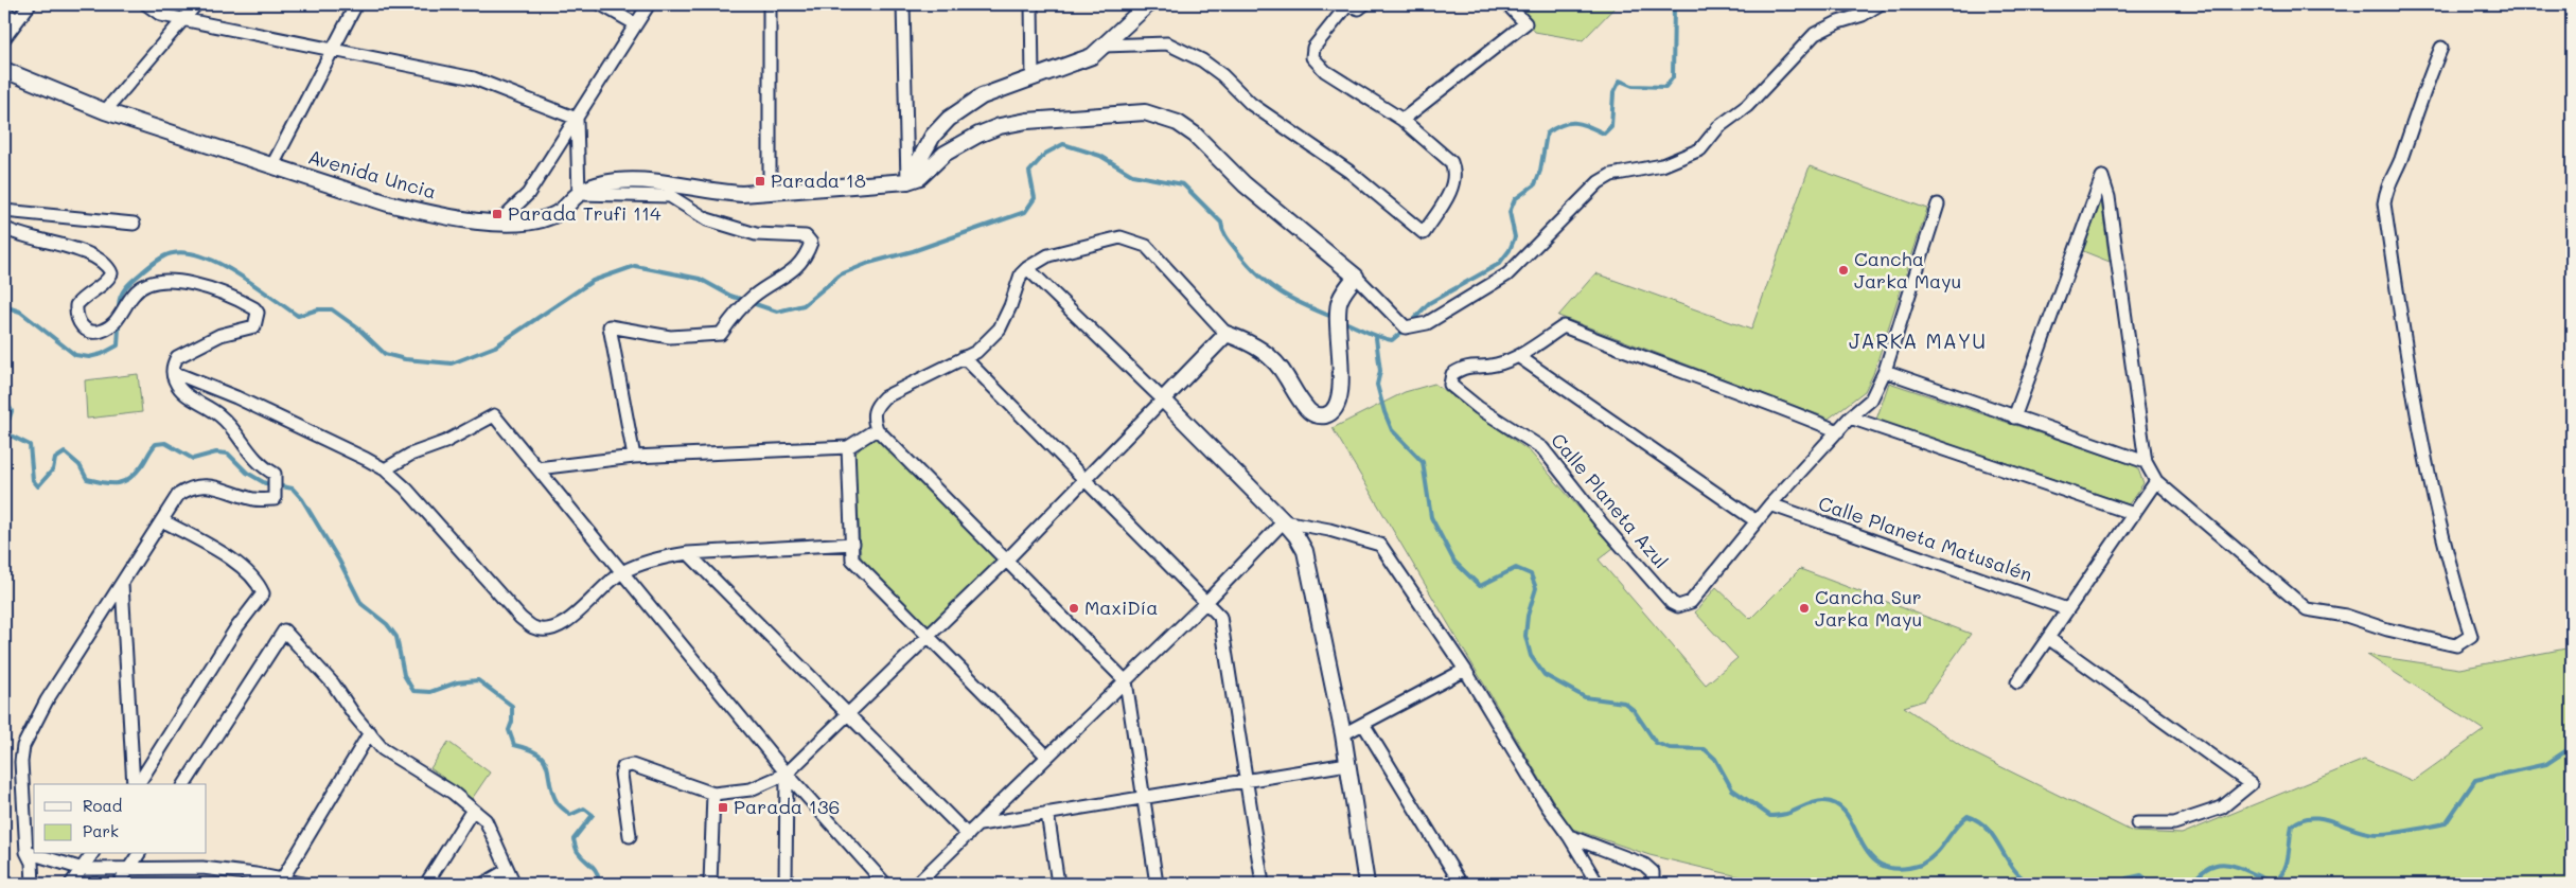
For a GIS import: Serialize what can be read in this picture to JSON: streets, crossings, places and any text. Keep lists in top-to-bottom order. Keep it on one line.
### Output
{"streets":{"street":["Avenida Uncia","Calle Planeta Azul","Calle Planeta Matusalén"]},"districts":["JARKA MAYU"],"places":{"transit":["Parada 18","Parada Trufi 114","Parada 136"],"other":["Cancha Jarka Mayu","MaxiDía","Cancha Sur Jarka Mayu"]},"legend":["Road","Park"]}
